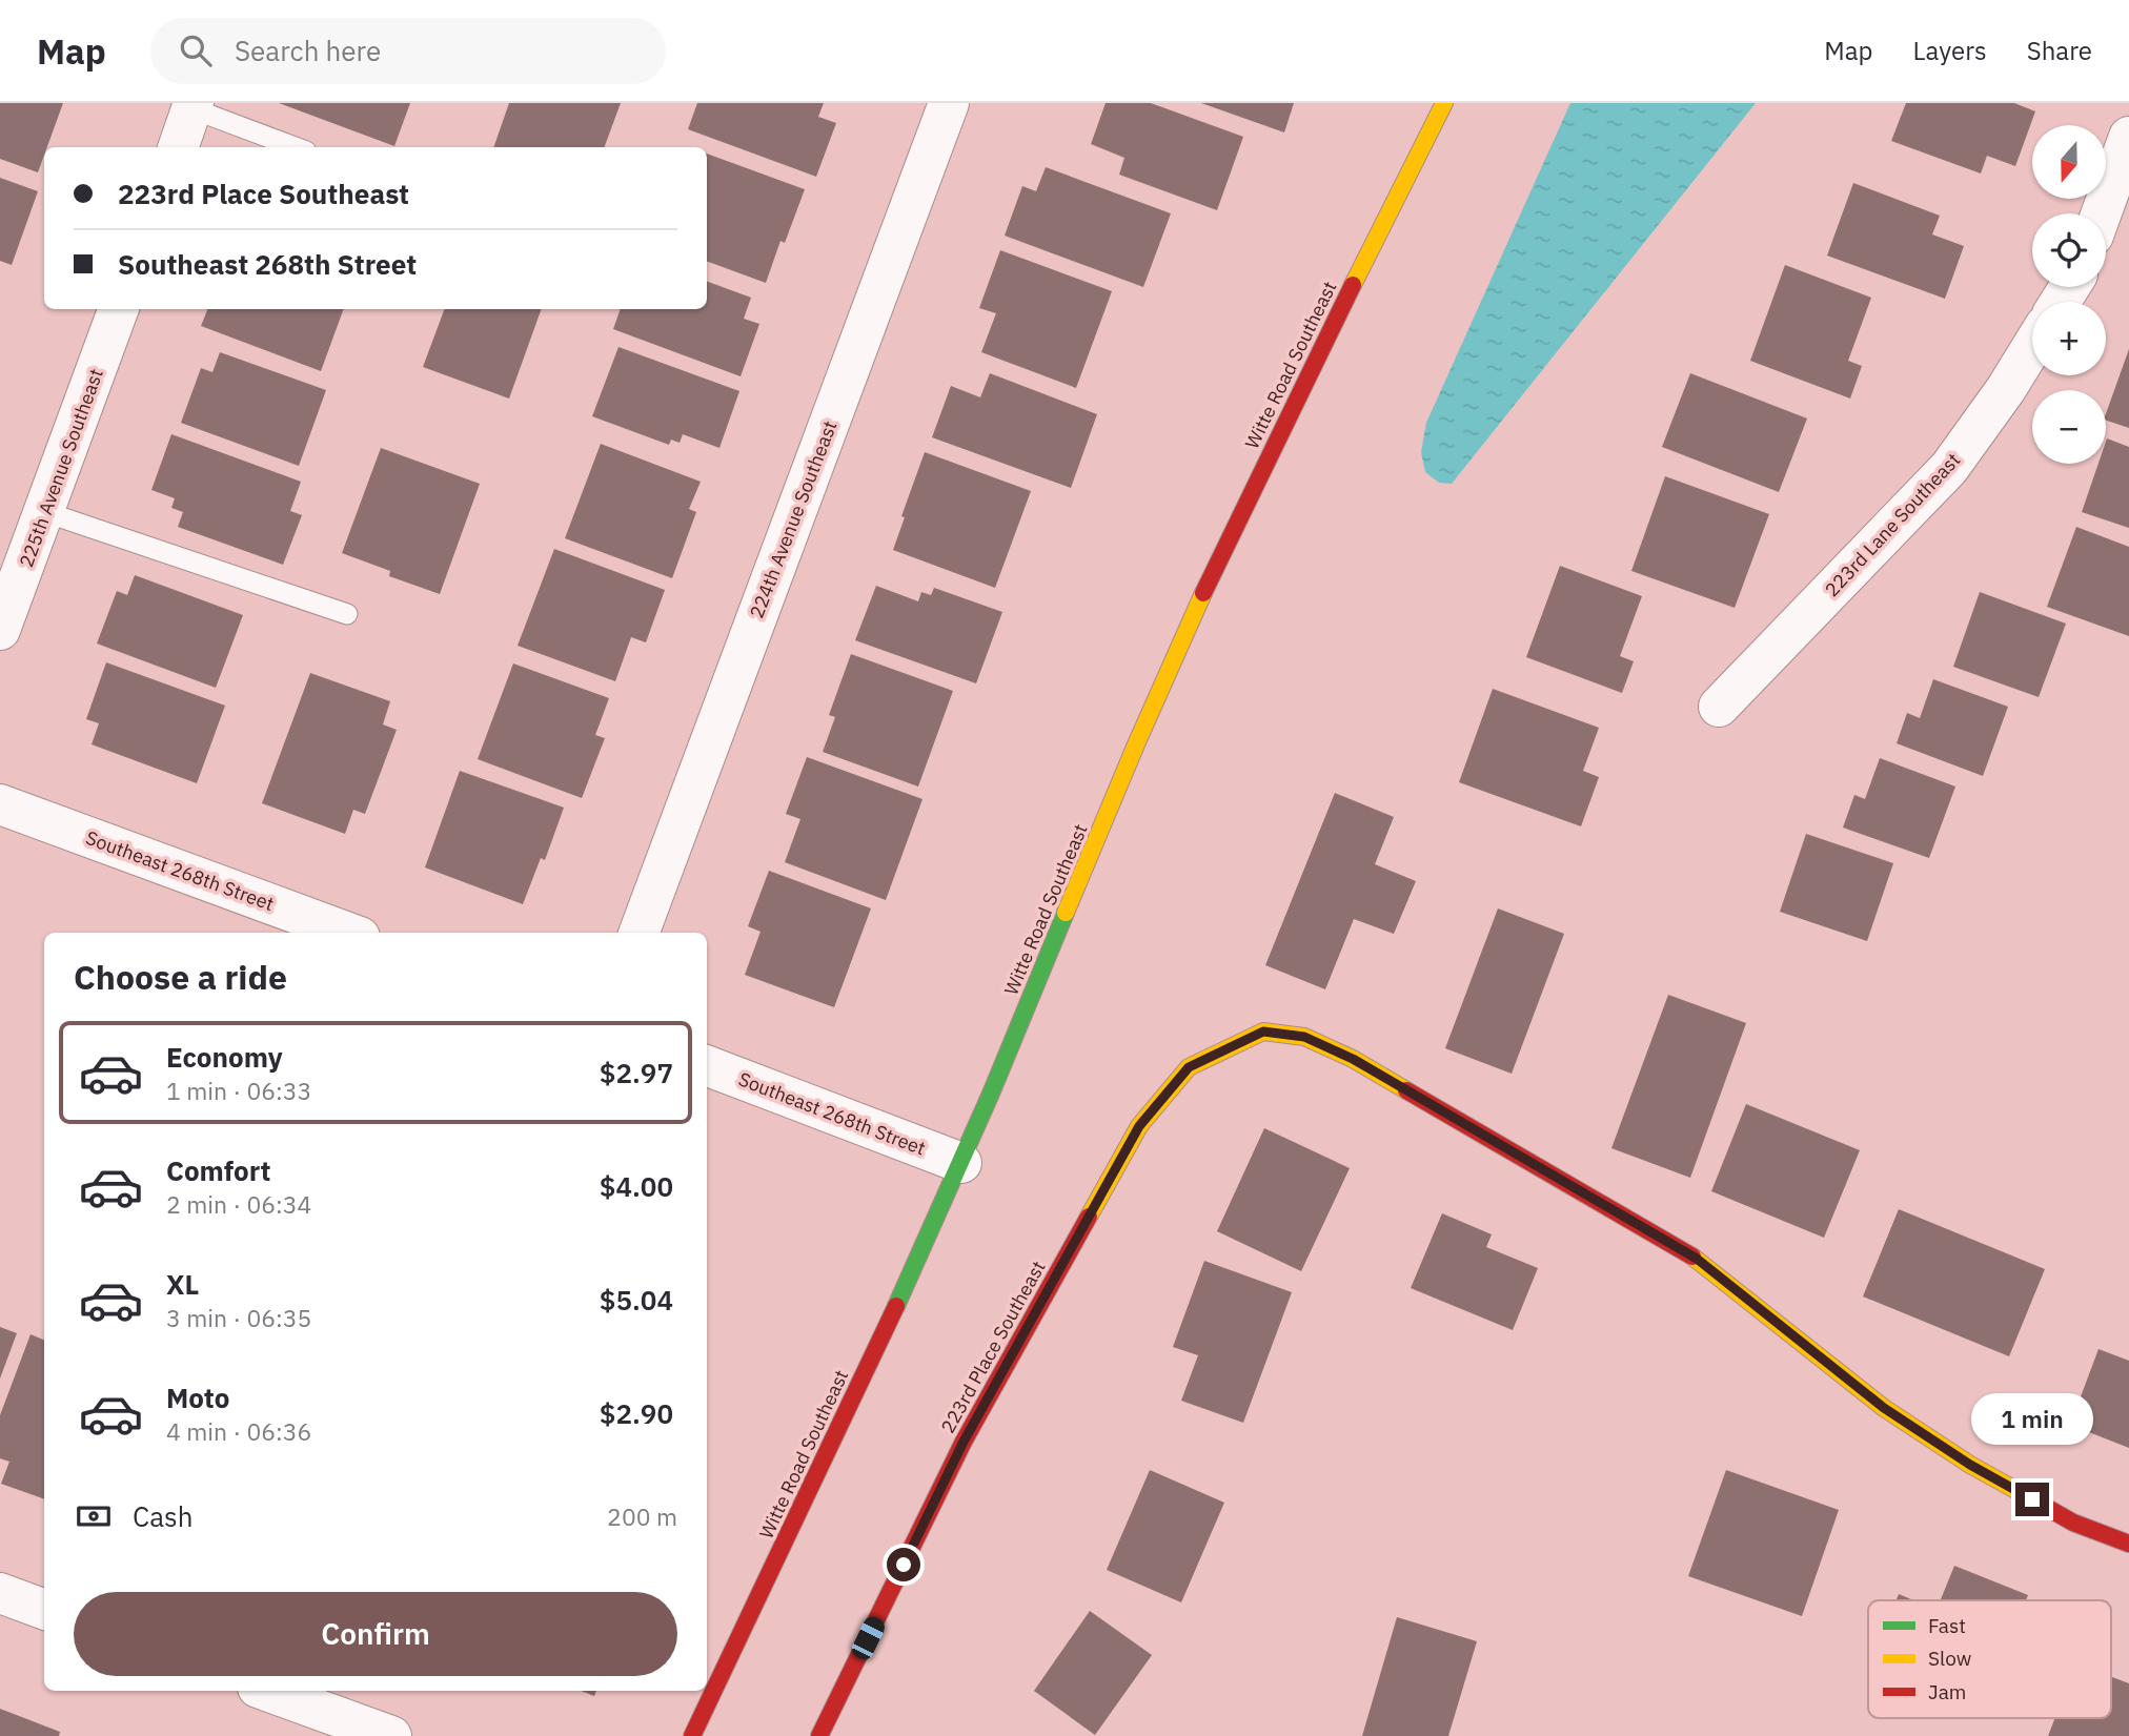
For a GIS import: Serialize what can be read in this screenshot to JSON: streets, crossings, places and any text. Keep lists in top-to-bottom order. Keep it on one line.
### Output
{"streets":{"street":["Witte Road Southeast","225th Avenue Southeast","224th Avenue Southeast","223rd Lane Southeast","Southeast 268th Street","223rd Place Southeast"]},"crossings":[["Witte Road Southeast","Southeast 268th Street"]],"legend":["Fast","Slow","Jam"],"north":"bottom","page":{"header":"Map","search":"Search here","nav":["Map","Layers","Share"],"map_buttons":["+","−"],"banner":["223rd Place Southeast","Southeast 268th Street"],"heading":"Choose a ride","list":[{"name":"Economy","note":"1 min · 06:33","value":"$2.97"},{"name":"Comfort","note":"2 min · 06:34","value":"$4.00"},{"name":"XL","note":"3 min · 06:35","value":"$5.04"},{"name":"Moto","note":"4 min · 06:36","value":"$2.90"}],"bubble":"1 min","pay":["Cash","200 m"],"buttons":"Confirm"}}
